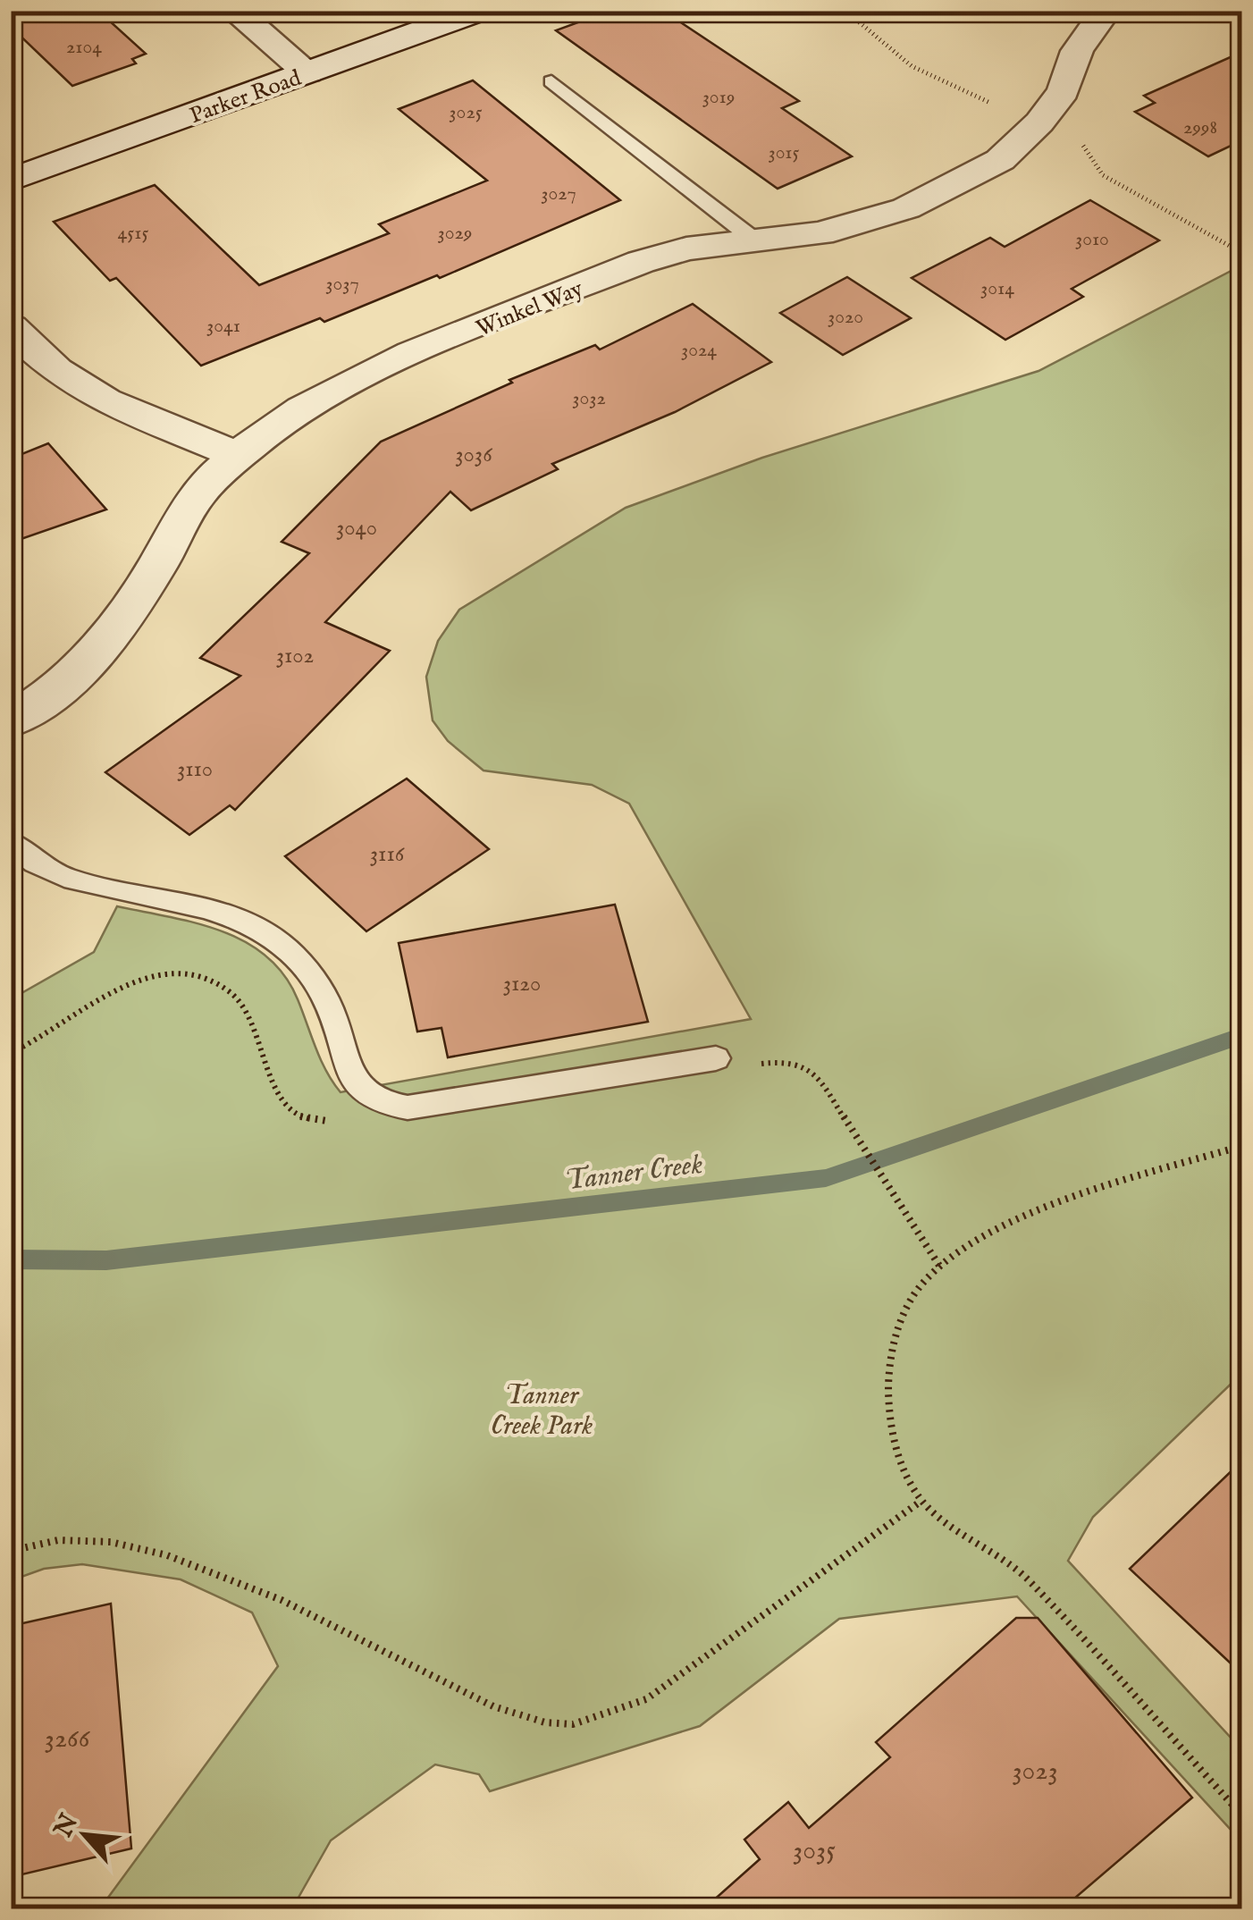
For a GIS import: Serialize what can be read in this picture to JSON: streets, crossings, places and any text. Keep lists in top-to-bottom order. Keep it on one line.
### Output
{"streets":{"street":["Parker Road","Winkel Way"]},"water":["Tanner Creek"],"parks":["Tanner Creek Park"],"house_numbers":["2104","3019","3025","2998","3015","3027","4515","3029","3010","3037","3014","3020","3041","3024","3032","3036","3040","3102","3110","3116","3120","3266","3023","3035"],"north":"top left"}
